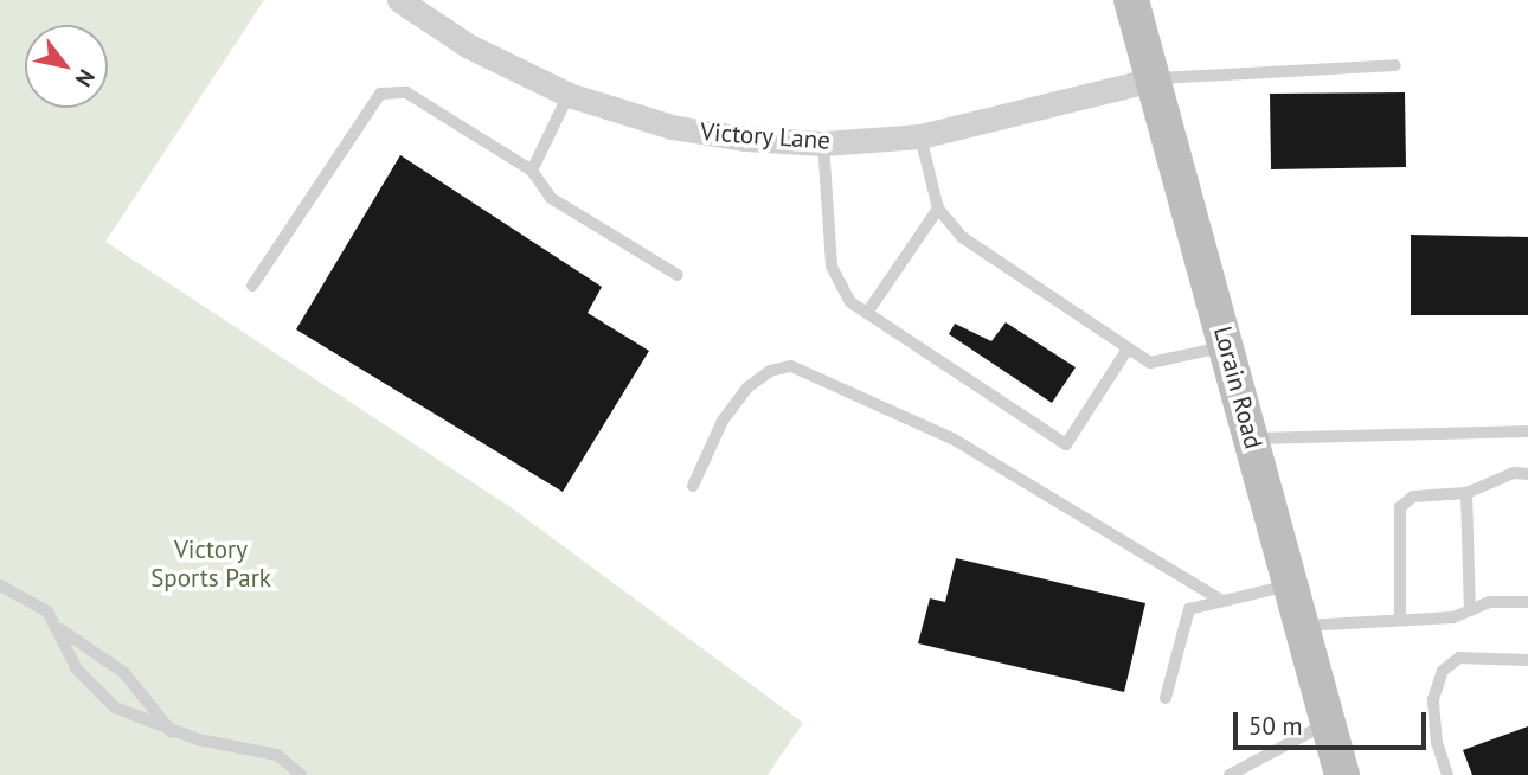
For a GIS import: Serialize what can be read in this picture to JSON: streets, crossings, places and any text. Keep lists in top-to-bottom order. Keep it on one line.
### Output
{"streets":{"main road":["Lorain Road"],"street":["Victory Lane"]},"crossings":[["Victory Lane","Lorain Road"]],"parks":["Victory Sports Park"],"scale_bar":"50 m","north":"bottom right"}
